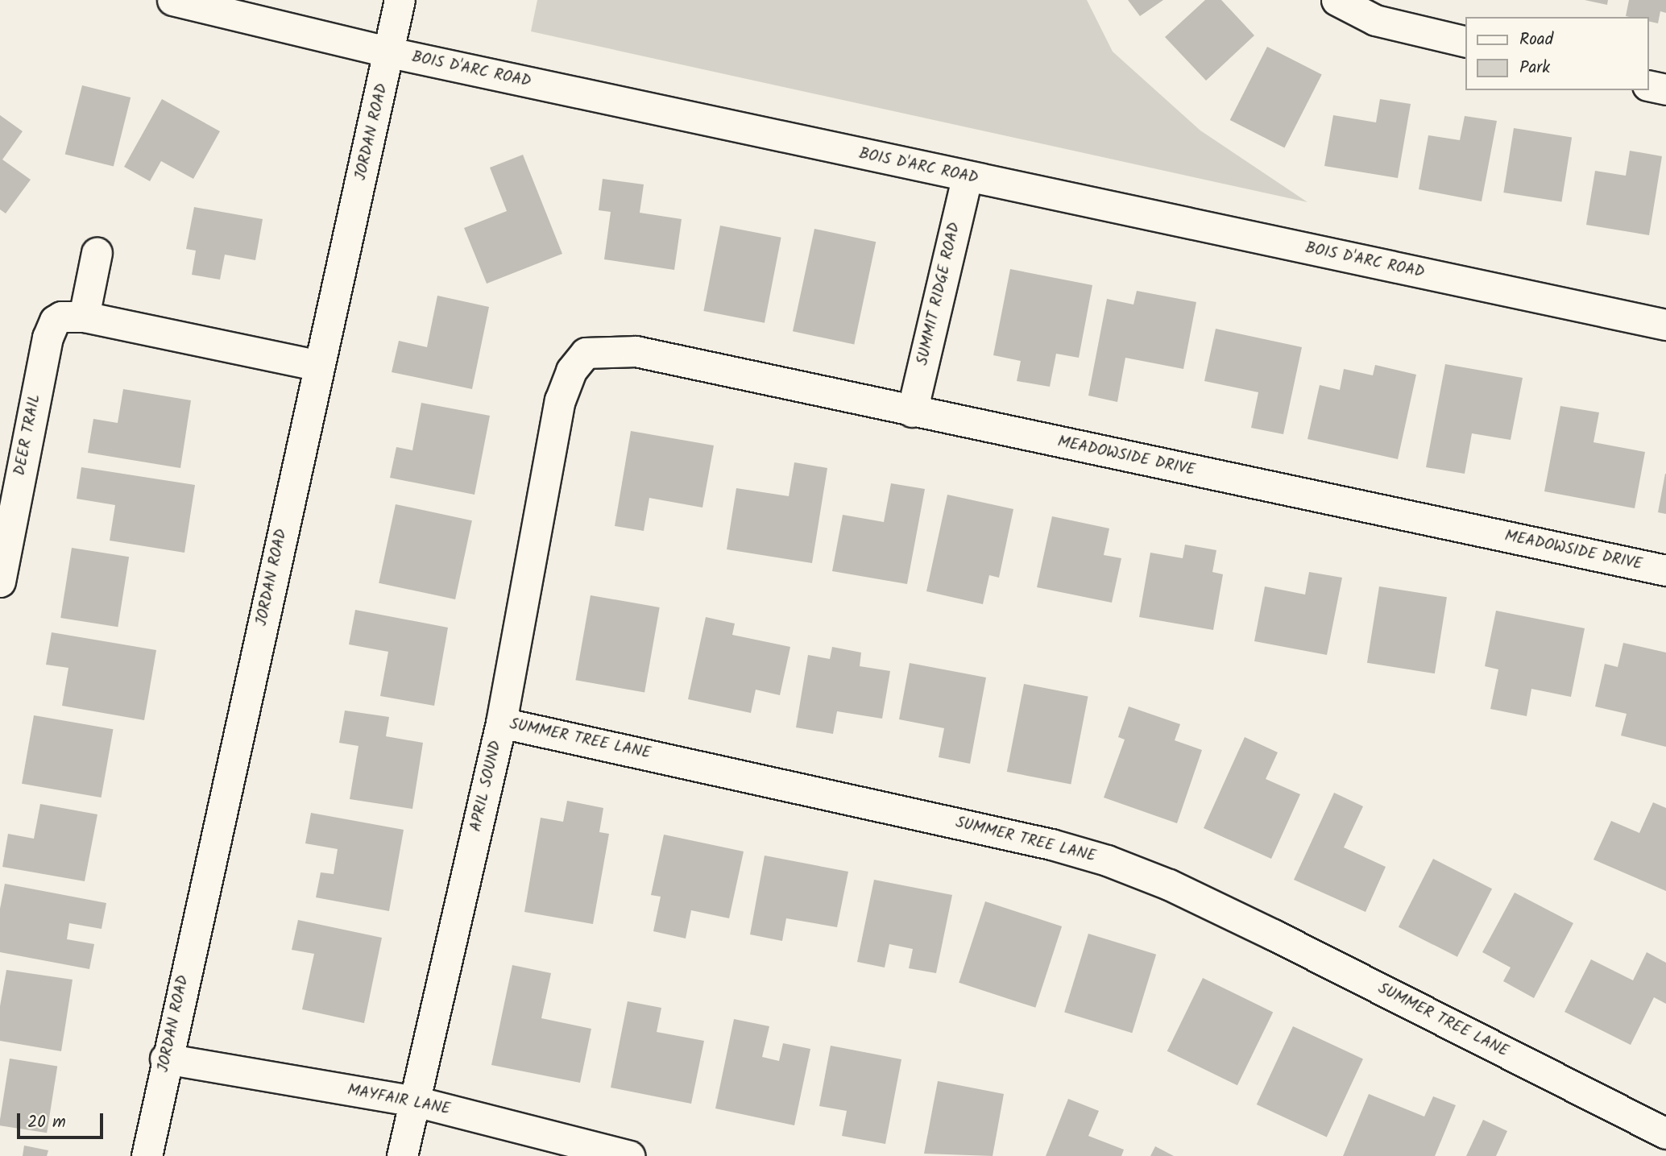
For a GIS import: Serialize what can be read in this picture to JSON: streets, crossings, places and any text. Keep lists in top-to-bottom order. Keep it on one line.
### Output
{"streets":{"street":["BOIS D'ARC ROAD","JORDAN ROAD","SUMMIT RIDGE ROAD","DEER TRAIL","MEADOWSIDE DRIVE","SUMMER TREE LANE","APRIL SOUND","MAYFAIR LANE"]},"crossings":[["BOIS D'ARC ROAD","JORDAN ROAD"],["BOIS D'ARC ROAD","SUMMIT RIDGE ROAD"],["JORDAN ROAD","DEER TRAIL"],["JORDAN ROAD","MAYFAIR LANE"],["SUMMIT RIDGE ROAD","MEADOWSIDE DRIVE"],["MEADOWSIDE DRIVE","APRIL SOUND"],["SUMMER TREE LANE","APRIL SOUND"],["APRIL SOUND","MAYFAIR LANE"]],"legend":["Road","Park"],"scale_bar":"20 m"}
